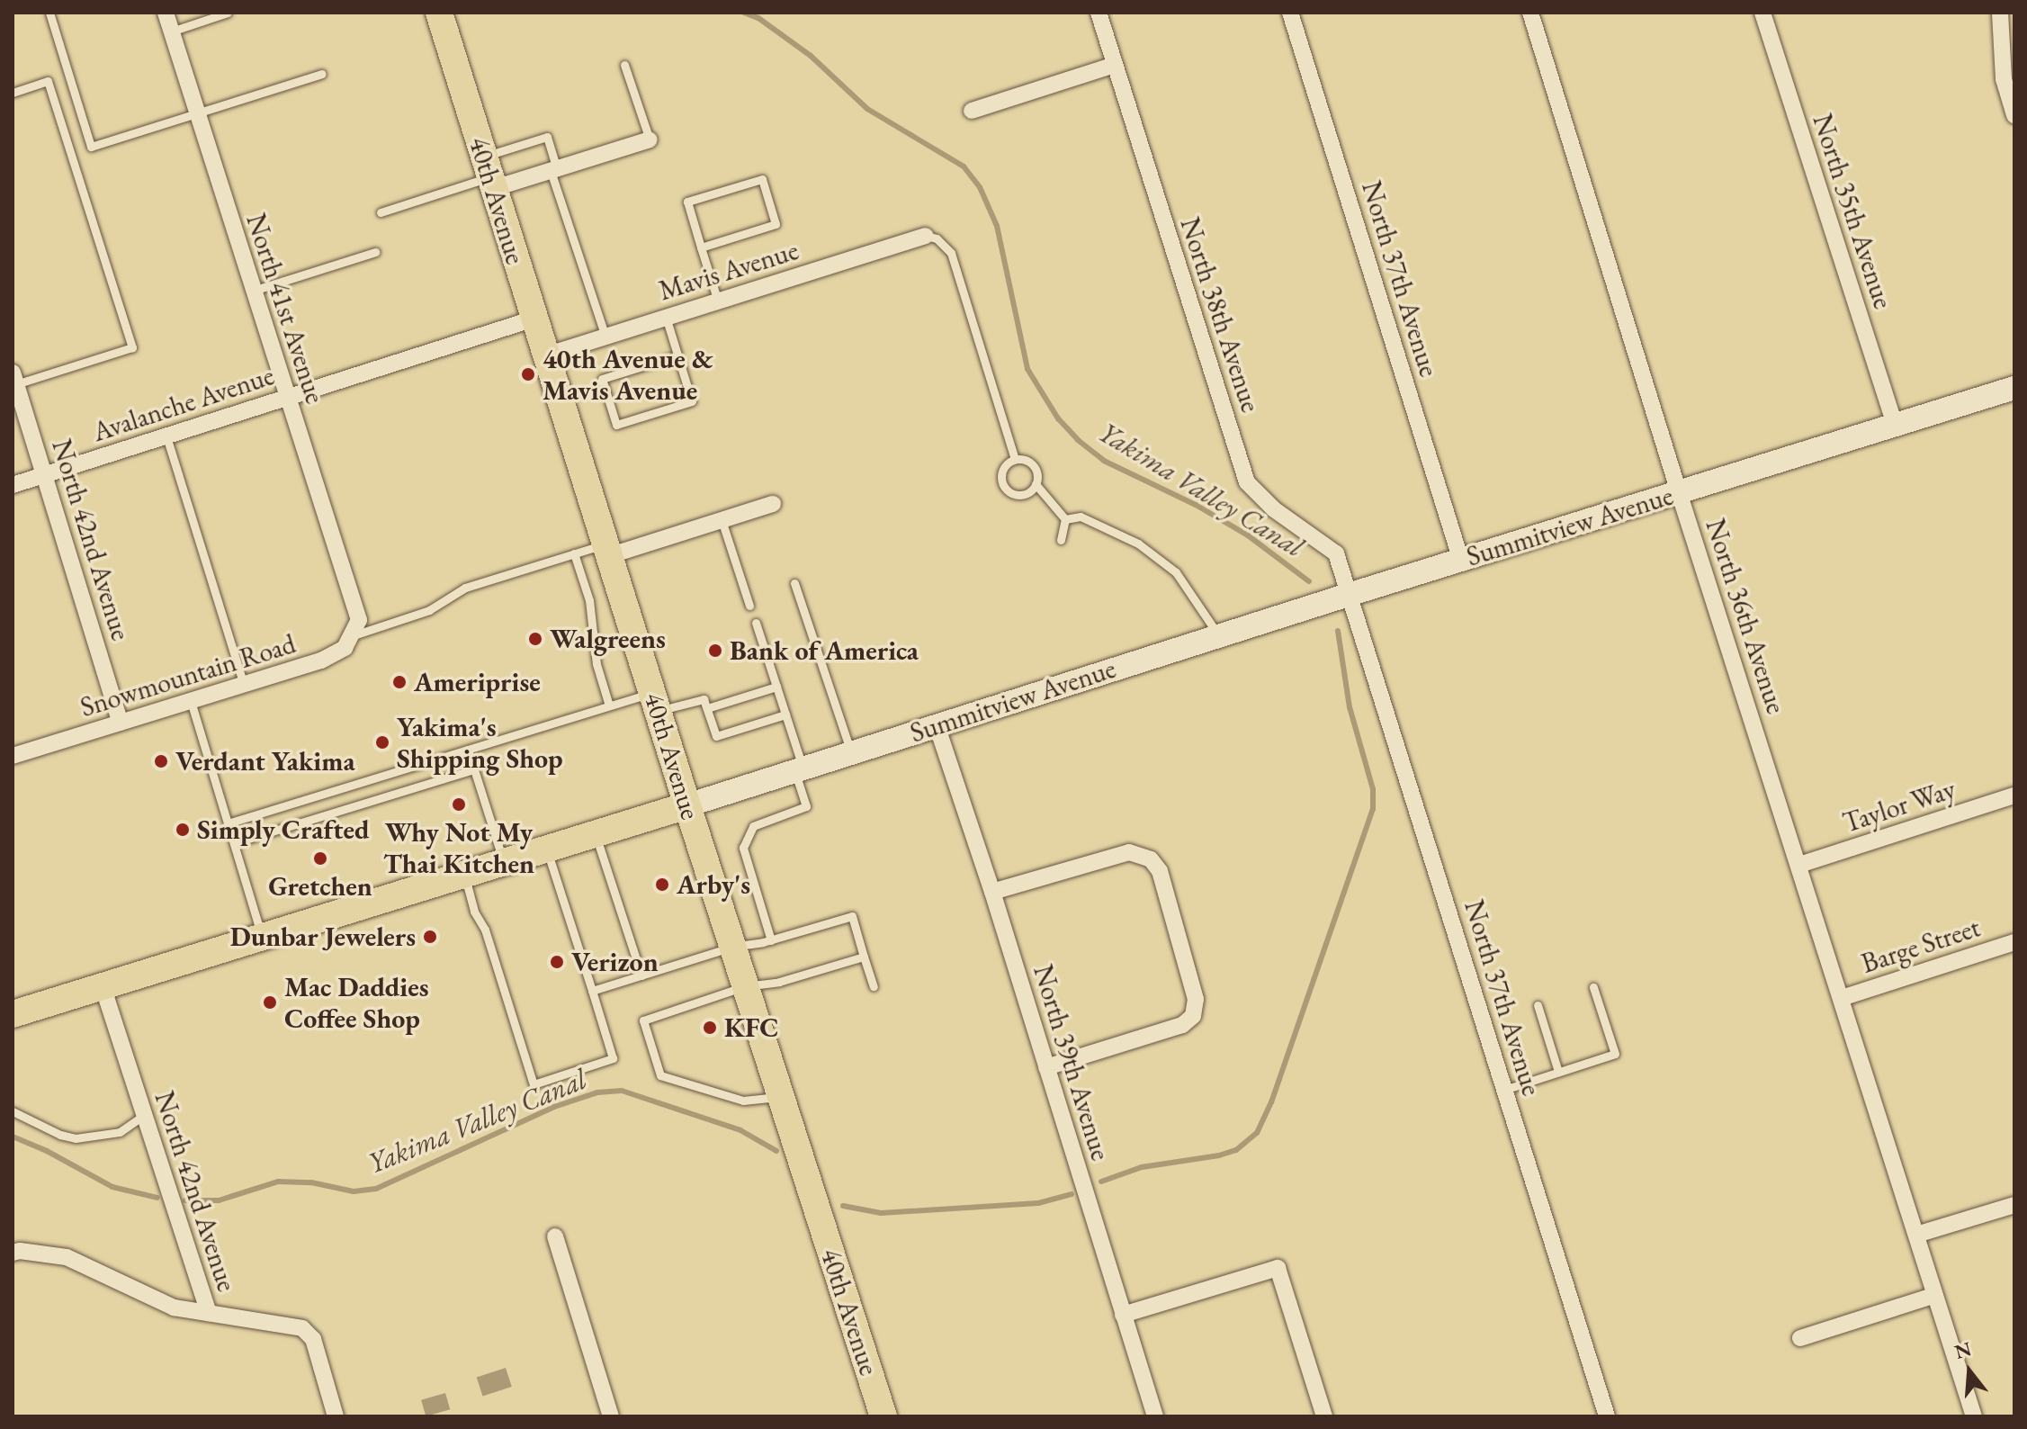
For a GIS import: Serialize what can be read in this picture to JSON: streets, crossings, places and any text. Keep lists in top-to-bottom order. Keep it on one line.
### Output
{"streets":{"main road":["40th Avenue","Summitview Avenue"],"street":["North 35th Avenue","Mavis Avenue","North 37th Avenue","North 41st Avenue","North 38th Avenue","Avalanche Avenue","North 42nd Avenue","North 36th Avenue","Snowmountain Road","Taylor Way","Barge Street","North 39th Avenue"]},"crossings":[["40th Avenue","Mavis Avenue"],["40th Avenue","Avalanche Avenue"],["40th Avenue","Summitview Avenue"],["North 35th Avenue","Summitview Avenue"],["North 37th Avenue","North 38th Avenue"],["North 37th Avenue","Summitview Avenue"],["North 41st Avenue","Avalanche Avenue"],["North 41st Avenue","Snowmountain Road"],["North 38th Avenue","Summitview Avenue"],["Avalanche Avenue","North 42nd Avenue"],["Summitview Avenue","North 42nd Avenue"],["Summitview Avenue","North 36th Avenue"],["Summitview Avenue","North 39th Avenue"],["North 42nd Avenue","Snowmountain Road"],["North 36th Avenue","Taylor Way"],["North 36th Avenue","Barge Street"]],"water":["Yakima Valley Canal"],"places":["40th Avenue & Mavis Avenue","Walgreens","Bank of America","Ameriprise","Yakima's Shipping Shop","Verdant Yakima","Why Not My Thai Kitchen","Simply Crafted","Gretchen","Arby's","Dunbar Jewelers","Verizon","Mac Daddies Coffee Shop","KFC"],"north":"top"}
